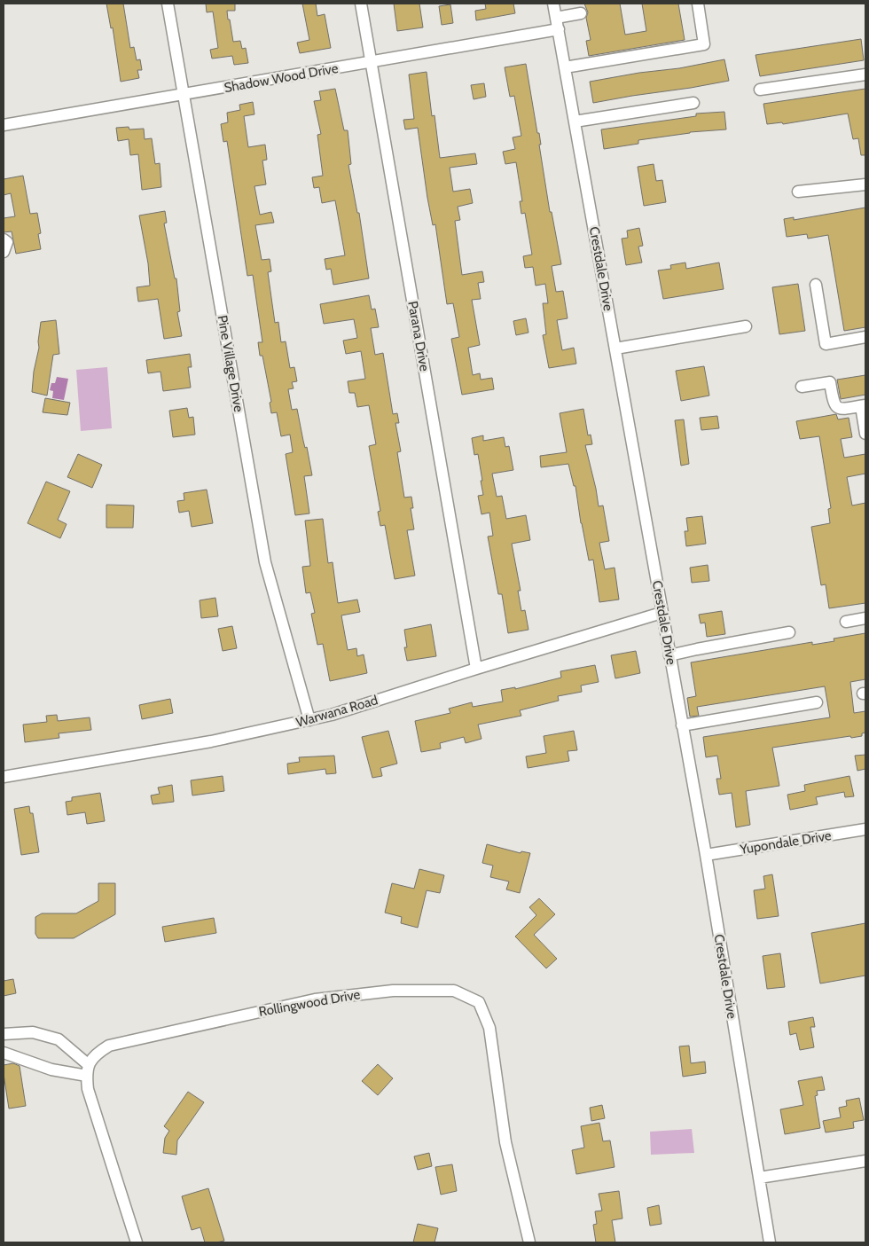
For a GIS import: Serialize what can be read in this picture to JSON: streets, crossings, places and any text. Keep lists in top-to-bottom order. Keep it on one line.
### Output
{"streets":{"street":["Shadow Wood Drive","Crestdale Drive","Parana Drive","Pine Village Drive","Warwana Road","Yupondale Drive","Rollingwood Drive"]},"crossings":[["Shadow Wood Drive","Crestdale Drive"],["Shadow Wood Drive","Parana Drive"],["Shadow Wood Drive","Pine Village Drive"],["Crestdale Drive","Warwana Road"],["Crestdale Drive","Yupondale Drive"],["Parana Drive","Warwana Road"],["Pine Village Drive","Warwana Road"]]}
